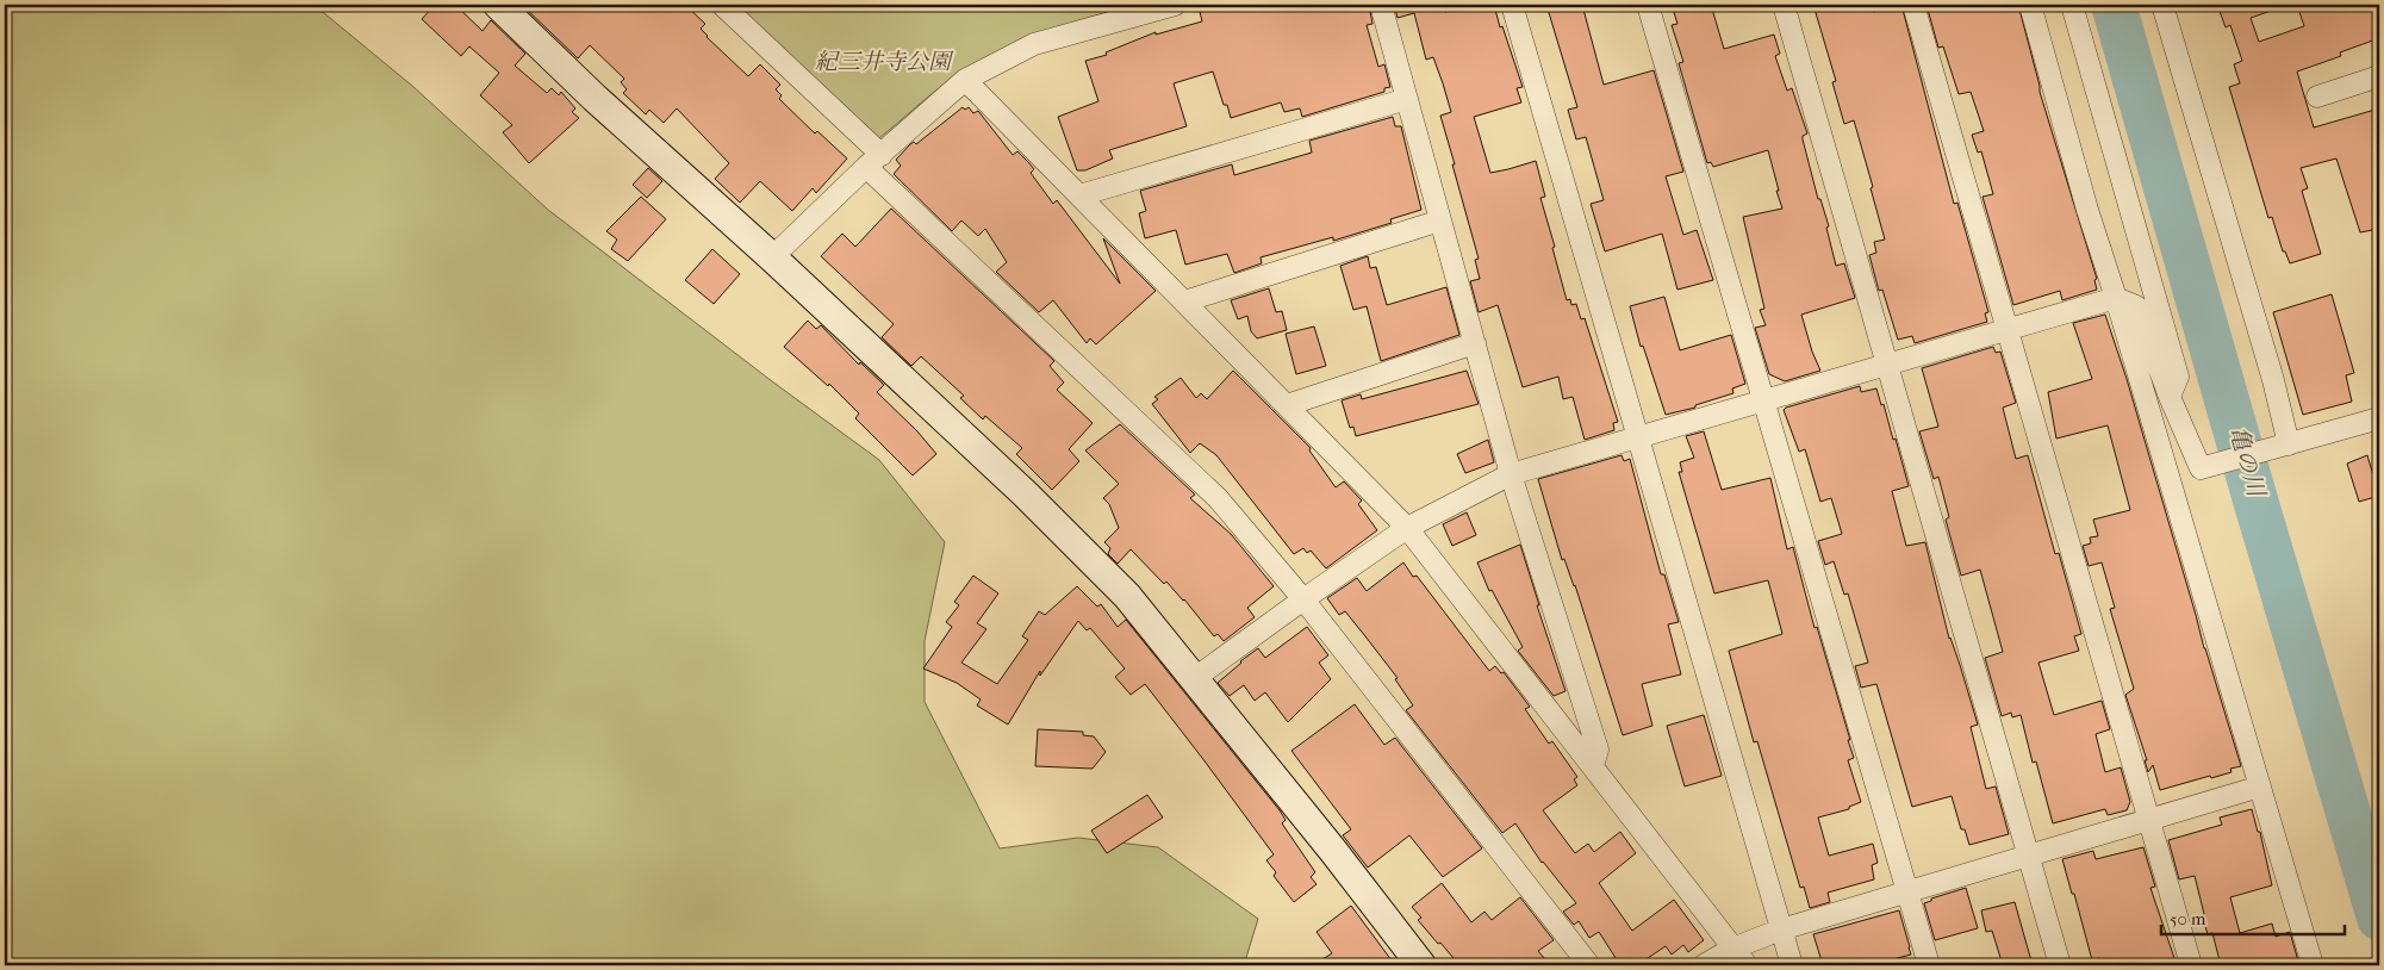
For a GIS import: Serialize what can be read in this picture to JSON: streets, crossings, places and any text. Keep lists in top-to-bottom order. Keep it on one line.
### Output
{"water":["亀の川"],"parks":["紀三井寺公園"],"scale_bar":"50 m"}
